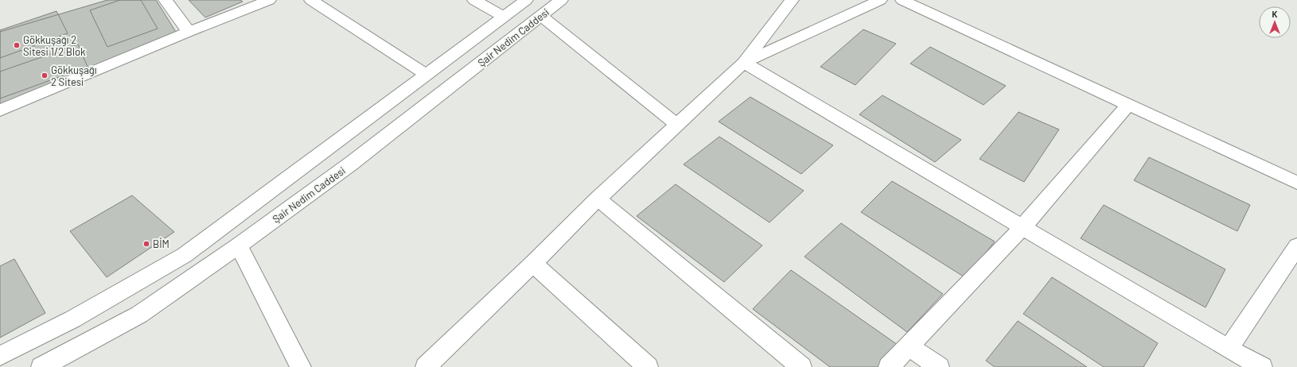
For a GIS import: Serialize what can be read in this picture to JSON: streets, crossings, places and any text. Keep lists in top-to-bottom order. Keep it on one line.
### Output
{"streets":{"street":["Şair Nedim Caddesi"]},"places":["Gökkuşağı 2 Sitesi 1/2 Blok","Gökkuşağı 2 Sitesi","BİM"],"north":"top"}
